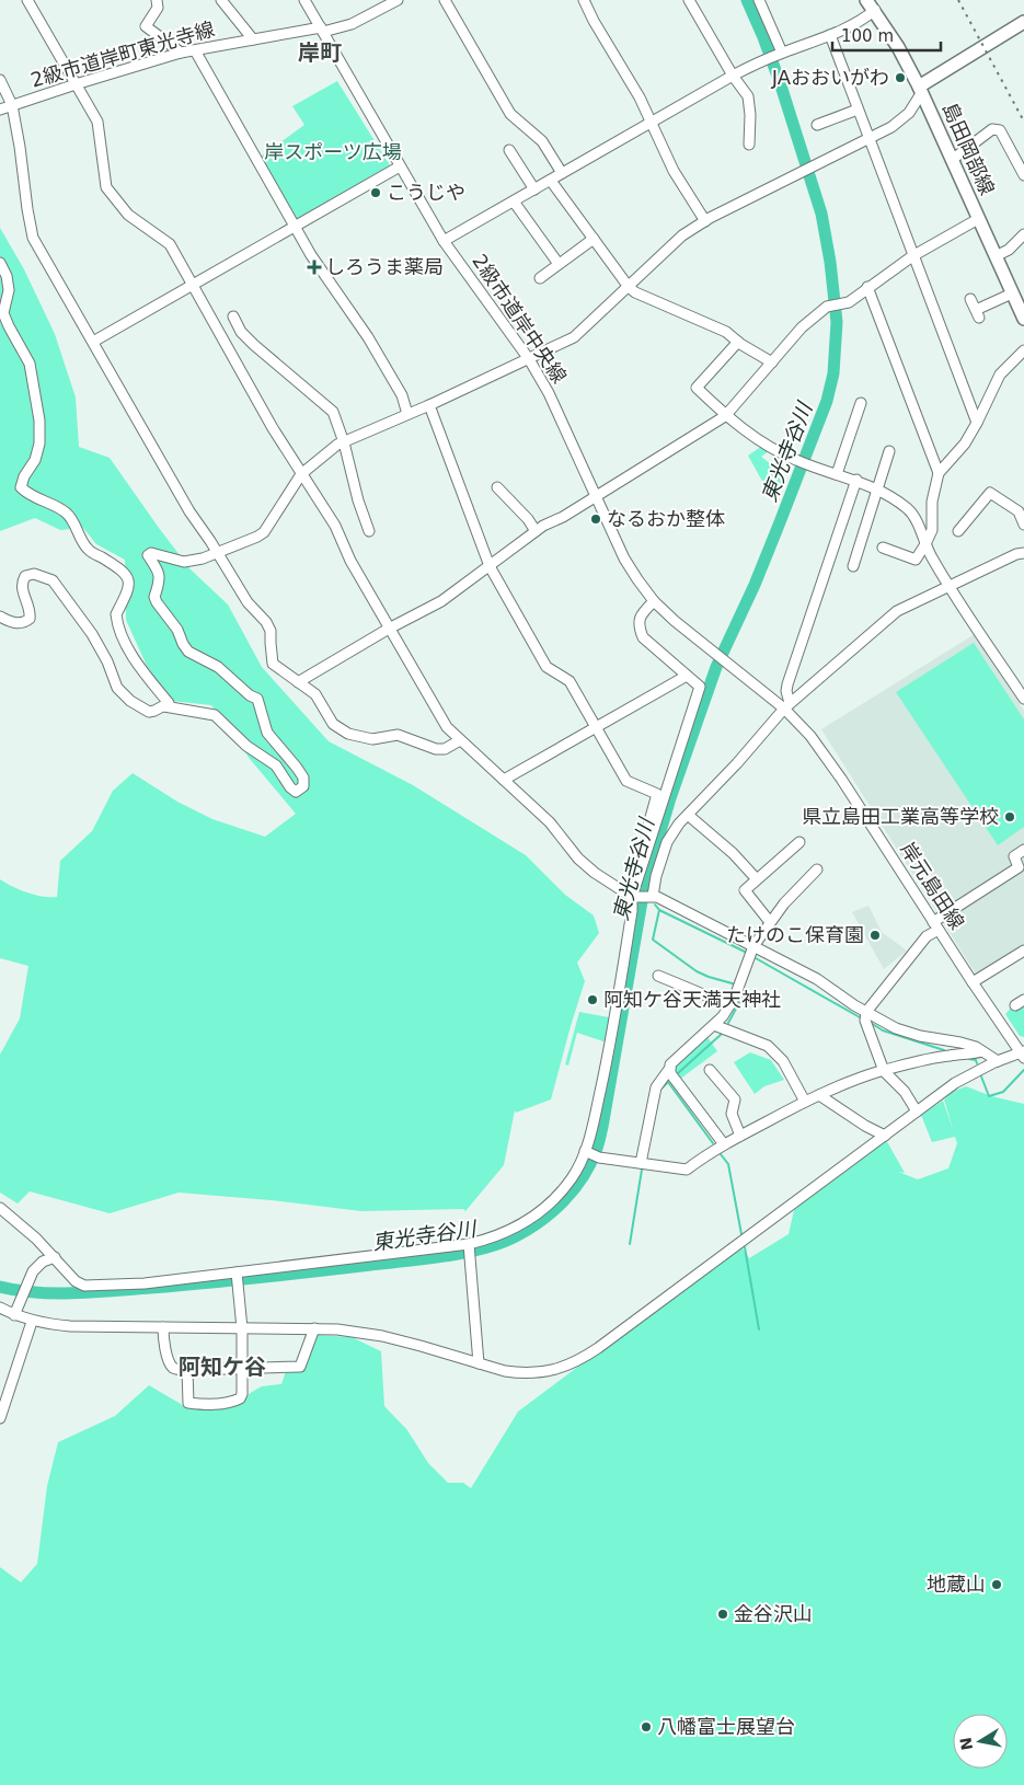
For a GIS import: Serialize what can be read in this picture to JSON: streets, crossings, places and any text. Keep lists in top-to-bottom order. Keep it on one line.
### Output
{"streets":{"main road":["島田岡部線"],"street":["2級市道岸町東光寺線","2級市道岸中央線","岸元島田線"]},"crossings":[["2級市道岸町東光寺線","2級市道岸中央線"],["2級市道岸中央線","岸元島田線"]],"districts":["岸町","阿知ケ谷"],"water":["東光寺谷川"],"parks":["岸スポーツ広場"],"places":{"other":["JAおおいがわ","こうじや","なるおか整体","県立島田工業高等学校","たけのこ保育園","阿知ケ谷天満天神社","地蔵山","金谷沢山","八幡富士展望台"],"health":["しろうま薬局"]},"scale_bar":"100 m","north":"left"}
